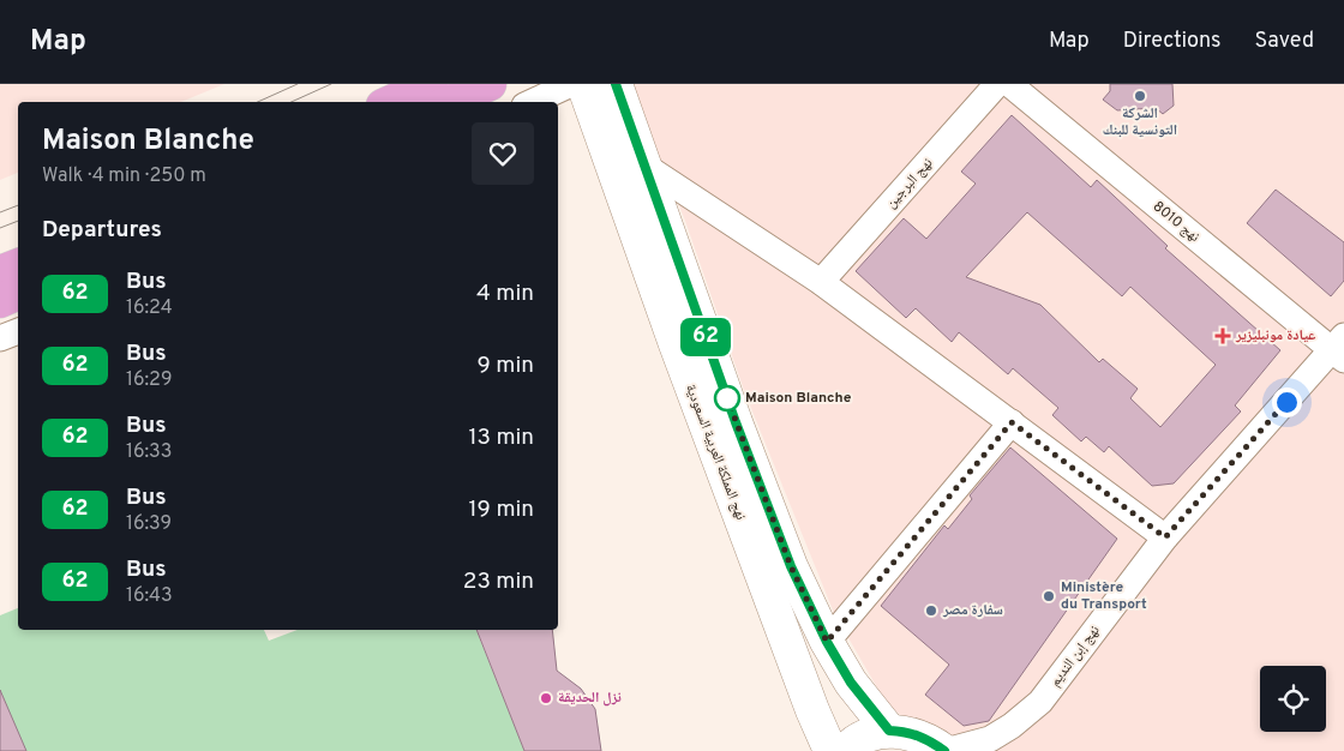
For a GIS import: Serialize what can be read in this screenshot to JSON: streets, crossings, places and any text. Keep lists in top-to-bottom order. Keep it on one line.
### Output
{"streets":{"main road":["نهج المملكة العربية السعودية"],"street":["نهج البرجين","نهج 8010","نهج إبن النديم"]},"crossings":[["نهج 8010","نهج إبن النديم"]],"places":{"other":["الشركة التونسية للبنك","Maison Blanche","Ministère du Transport","سفارة مصر","نزل الحديقة"],"health":["عيادة مونبليزير"]},"lines":["bus line 62"],"page":{"header":"Map","nav":["Map","Directions","Saved"],"on_map":"62","heading":[["Maison Blanche","Walk · 4 min · 250 m"],"Departures"],"list":[{"mark":"62","name":"Bus","note":"16:24","value":"4 min"},{"mark":"62","name":"Bus","note":"16:29","value":"9 min"},{"mark":"62","name":"Bus","note":"16:33","value":"13 min"},{"mark":"62","name":"Bus","note":"16:39","value":"19 min"},{"mark":"62","name":"Bus","note":"16:43","value":"23 min"}]}}
